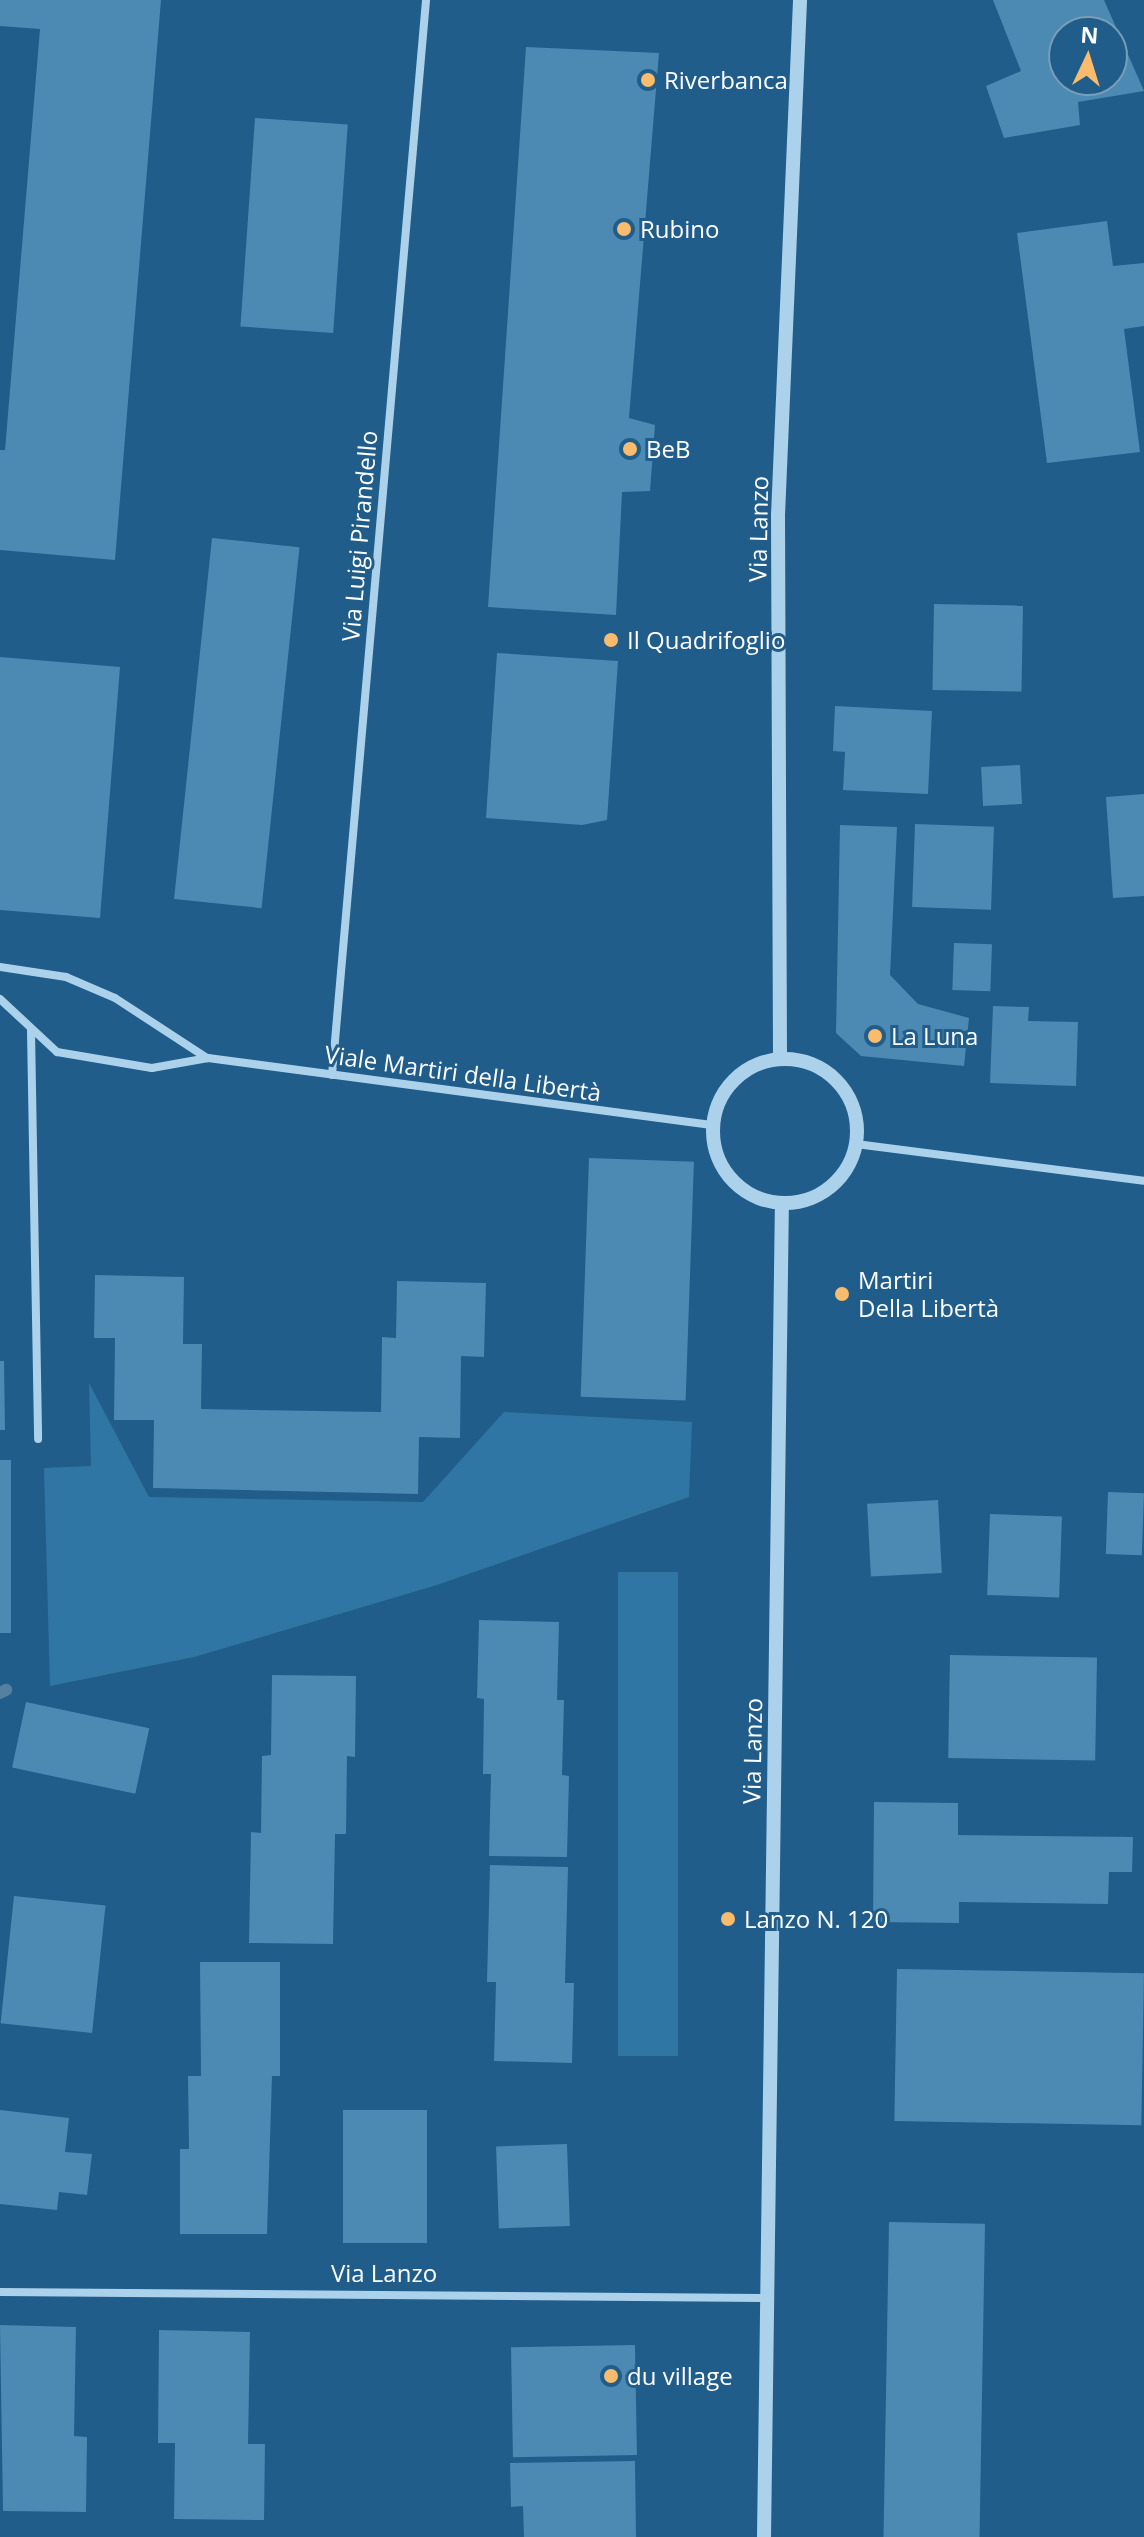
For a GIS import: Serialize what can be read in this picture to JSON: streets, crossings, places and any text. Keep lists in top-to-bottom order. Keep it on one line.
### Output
{"streets":{"street":["Via Lanzo","Via Luigi Pirandello","Viale Martiri della Libertà"]},"crossings":[["Via Lanzo","Viale Martiri della Libertà"],["Via Luigi Pirandello","Viale Martiri della Libertà"]],"places":["Riverbanca","Rubino","BeB","Il Quadrifoglio","La Luna","Martiri Della Libertà","Lanzo N. 120","du village"],"north":"top"}
